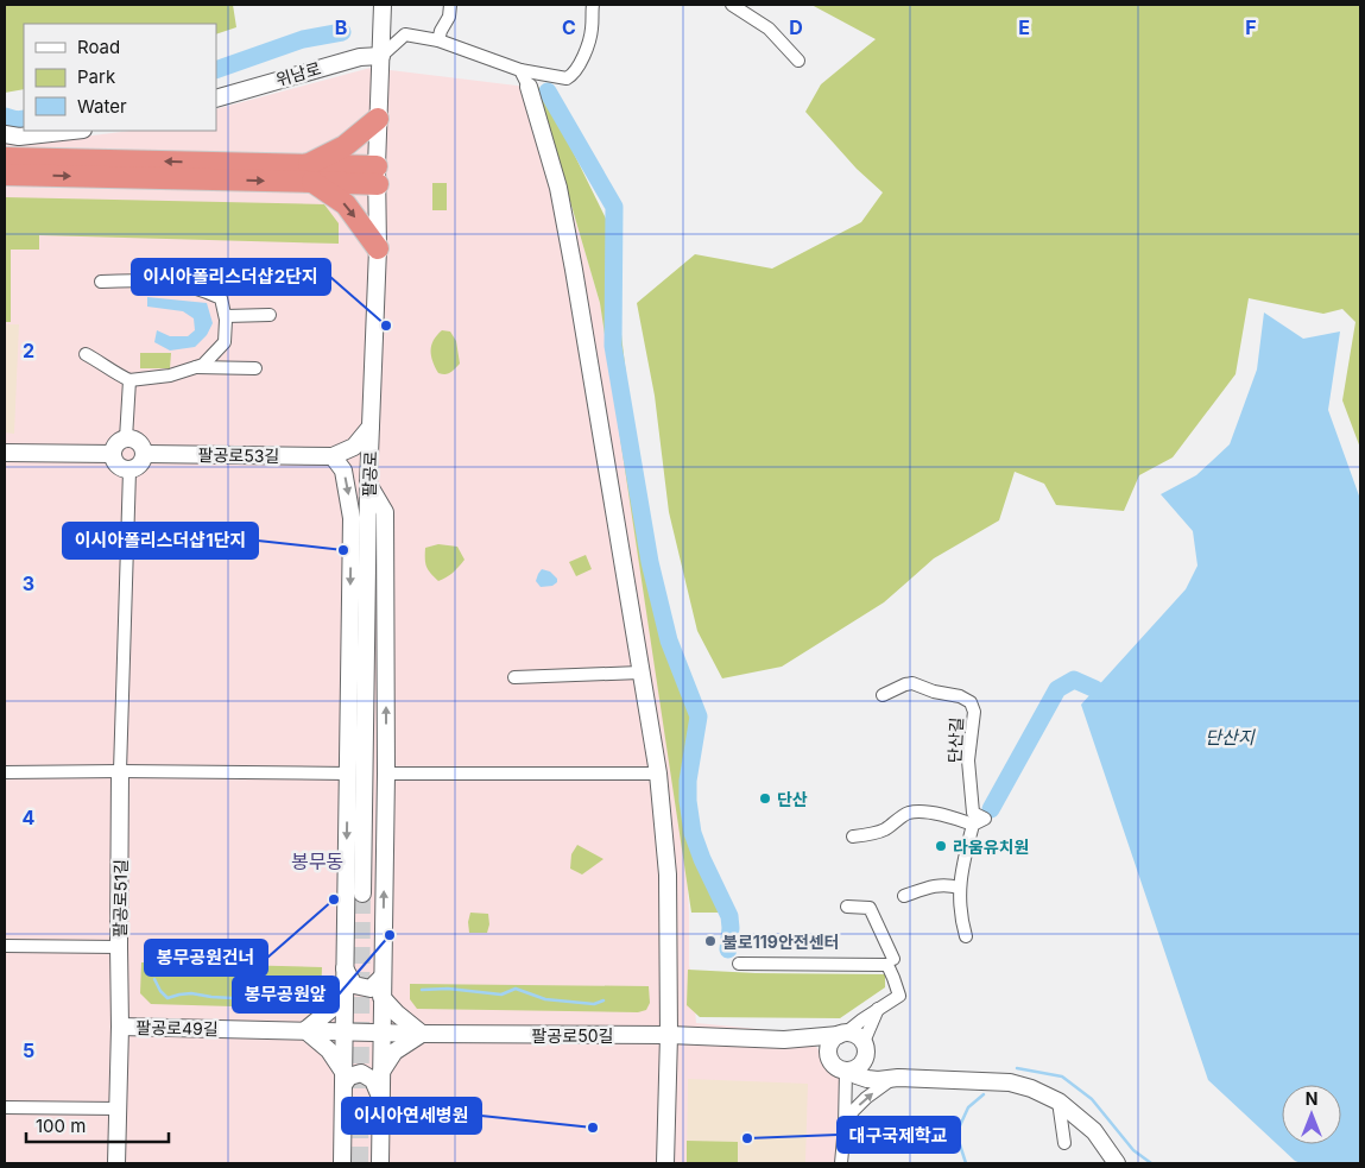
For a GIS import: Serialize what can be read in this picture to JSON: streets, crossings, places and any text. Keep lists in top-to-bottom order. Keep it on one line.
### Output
{"streets":{"main road":["위남로","팔공로53길","팔공로","팔공로51길","팔공로49길","팔공로50길"],"street":["단산길"]},"crossings":[["위남로","팔공로"],["팔공로51길","팔공로49길"],["팔공로49길","팔공로50길"]],"districts":["봉무동"],"water":["단산지"],"places":["이시아폴리스더샵2단지","이시아폴리스더샵1단지","단산","라움유치원","봉무공원건너","봉무공원앞","불로119안전센터","이시아연세병원","대구국제학교"],"legend":["Road","Park","Water"],"scale_bar":"100 m","north":"top","grid":{"columns":["B","C","D","E","F"],"rows":["2","3","4","5"]}}
